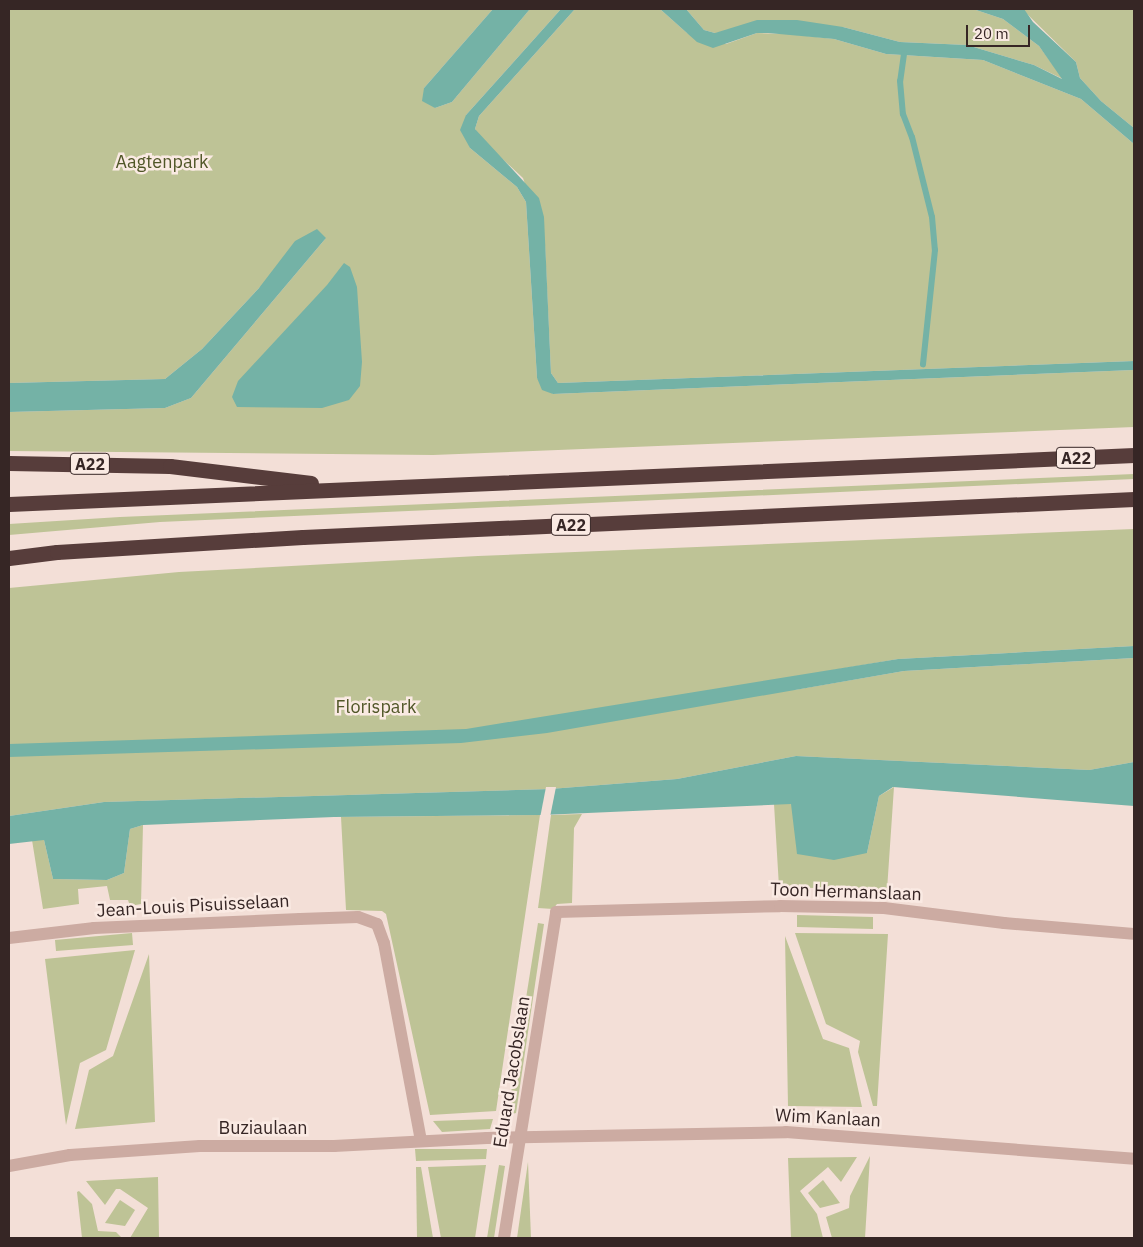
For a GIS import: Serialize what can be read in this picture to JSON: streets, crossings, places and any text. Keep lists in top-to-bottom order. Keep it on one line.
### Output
{"streets":{"highway":["A22"],"street":["Toon Hermanslaan","Jean-Louis Pisuisselaan","Eduard Jacobslaan","Wim Kanlaan","Buziaulaan"]},"crossings":[["Toon Hermanslaan","Eduard Jacobslaan"],["Jean-Louis Pisuisselaan","Buziaulaan"],["Eduard Jacobslaan","Wim Kanlaan"],["Eduard Jacobslaan","Buziaulaan"],["Wim Kanlaan","Buziaulaan"]],"parks":["Aagtenpark","Florispark"],"scale_bar":"20 m"}
